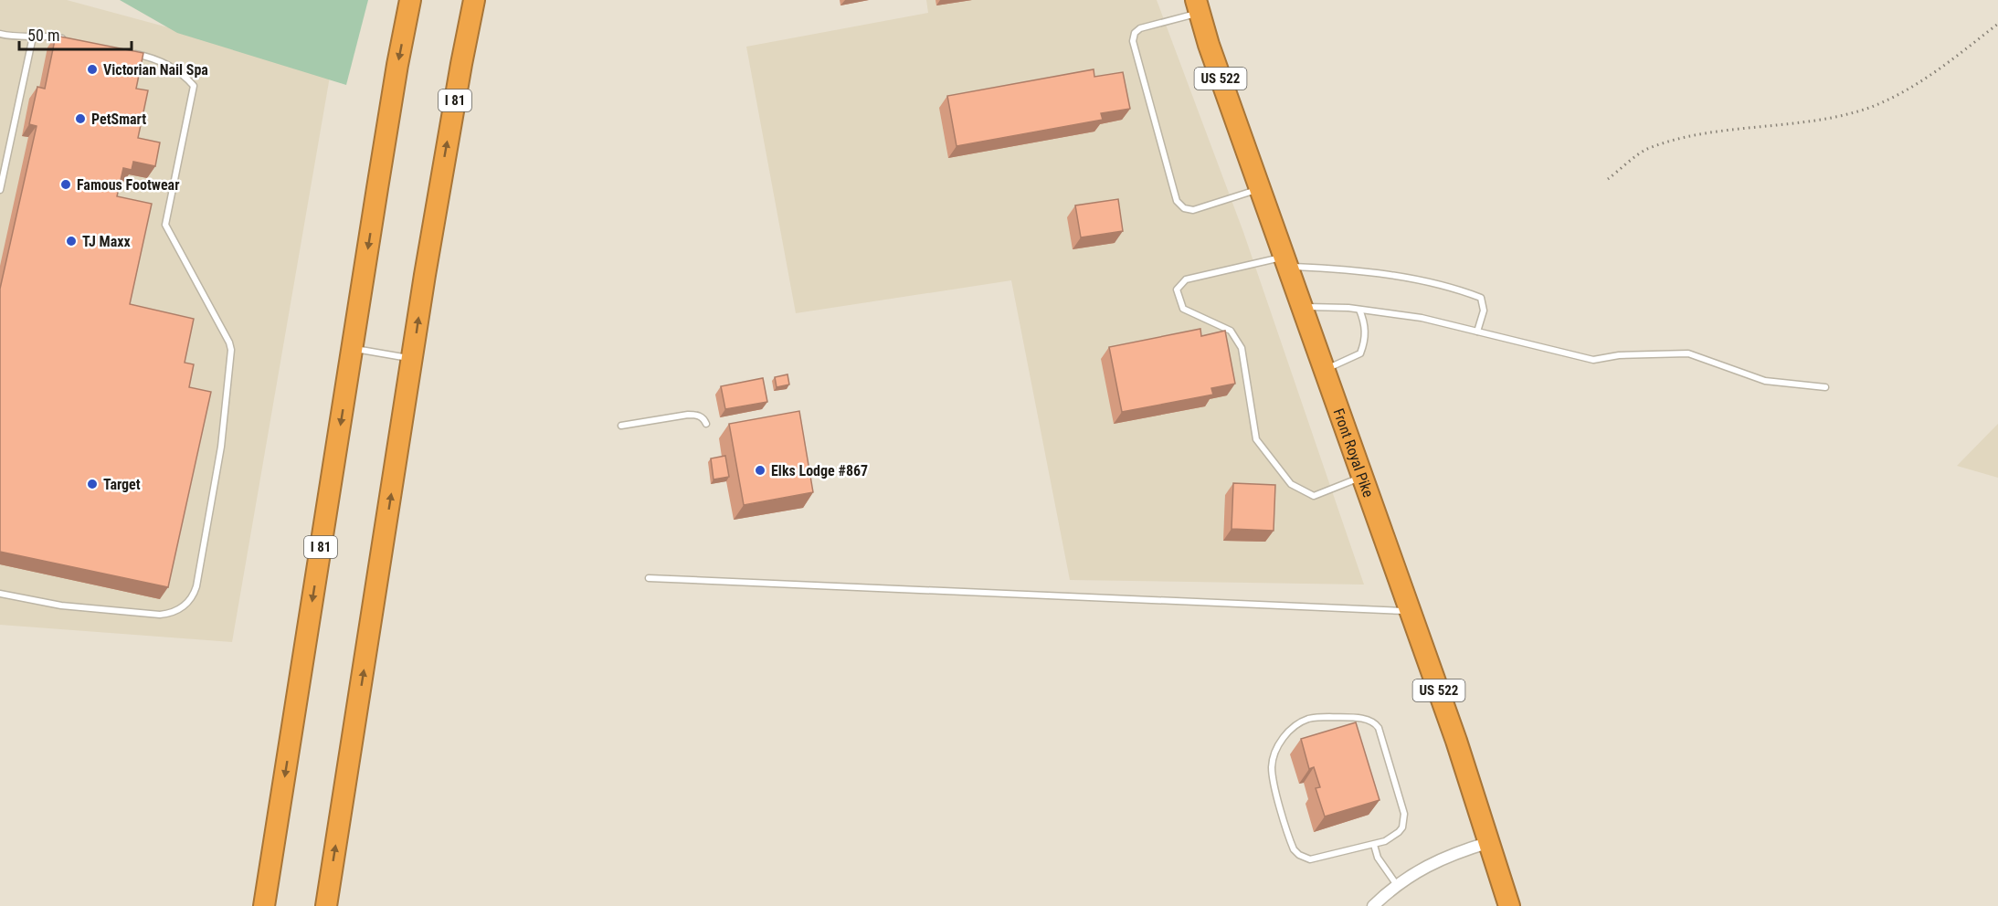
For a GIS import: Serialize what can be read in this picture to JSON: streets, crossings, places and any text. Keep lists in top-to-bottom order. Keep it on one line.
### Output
{"streets":{"highway":["US 522","I 81","Front Royal Pike"]},"places":["Victorian Nail Spa","PetSmart","Famous Footwear","TJ Maxx","Elks Lodge #867","Target"],"scale_bar":"50 m"}
